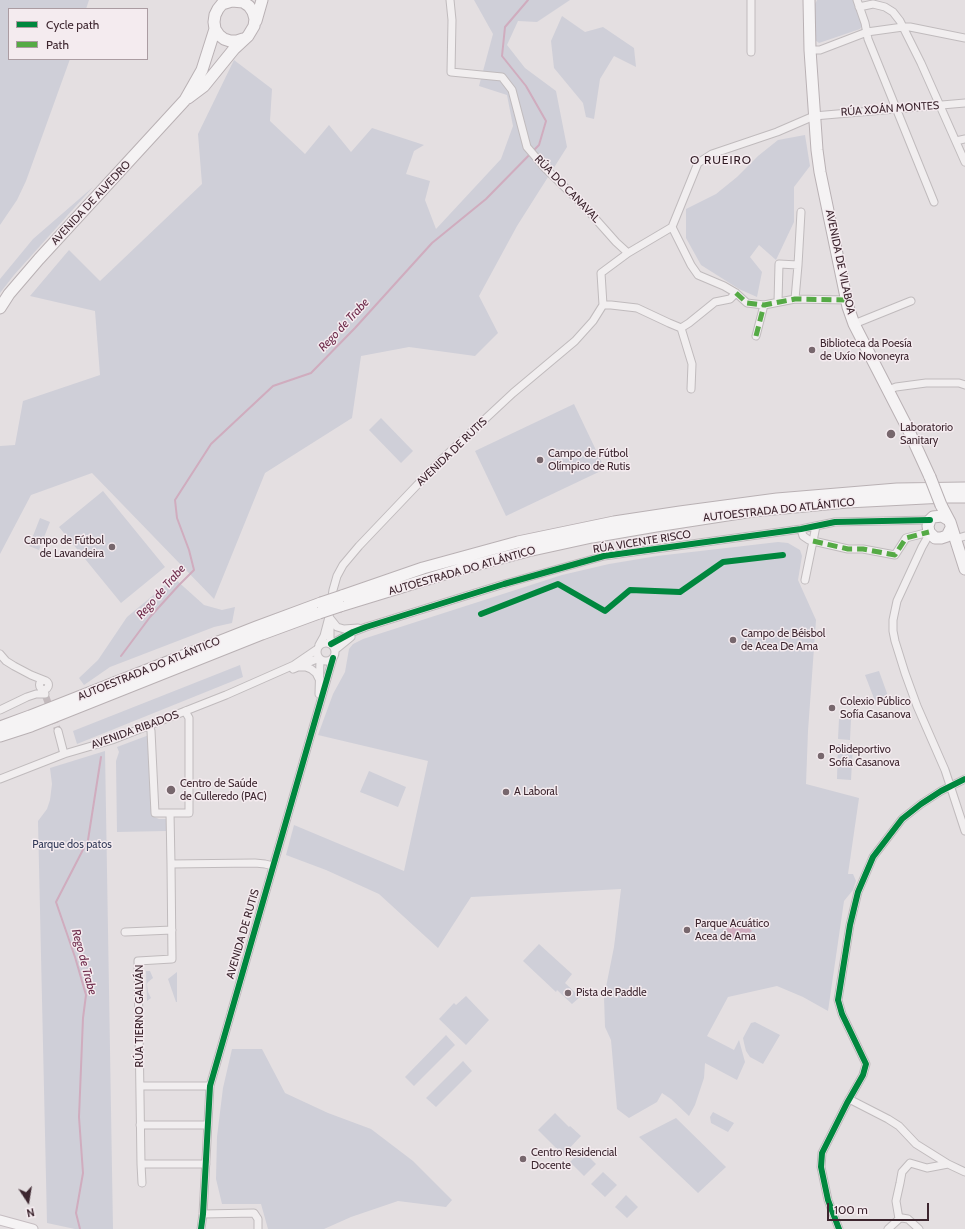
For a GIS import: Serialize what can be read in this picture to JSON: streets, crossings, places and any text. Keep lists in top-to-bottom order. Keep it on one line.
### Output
{"streets":{"highway":["AVENIDA DE ALVEDRO","AVENIDA DE VILABOA","AUTOESTRADA DO ATLÁNTICO"],"street":["RÚA XOÁN MONTES","RÚA DO CANAVAL","AVENIDA DE RUTIS","RÚA VICENTE RISCO","AVENIDA RIBADOS","RÚA TIERNO GALVÁN"]},"crossings":[["RÚA XOÁN MONTES","AVENIDA DE VILABOA"],["AVENIDA DE RUTIS","AUTOESTRADA DO ATLÁNTICO"],["AVENIDA DE RUTIS","RÚA VICENTE RISCO"],["AVENIDA DE RUTIS","AVENIDA RIBADOS"],["RÚA VICENTE RISCO","AVENIDA RIBADOS"]],"districts":["O RUEIRO"],"water":["Rego de Trabe"],"parks":["Parque dos patos"],"places":["Biblioteca da Poesía de Uxío Novoneyra","Laboratorio Sanitary","Campo de Fútbol Olímpico de Rutis","Campo de Fútbol de Lavandeira","Campo de Béisbol de Acea De Ama","Colexio Público Sofía Casanova","Polideportivo Sofía Casanova","Centro de Saúde de Culleredo (PAC)","A Laboral","Parque Acuático Acea de Ama","Pista de Paddle","Centro Residencial Docente"],"legend":["Cycle path","Path"],"scale_bar":"100 m","north":"bottom"}
